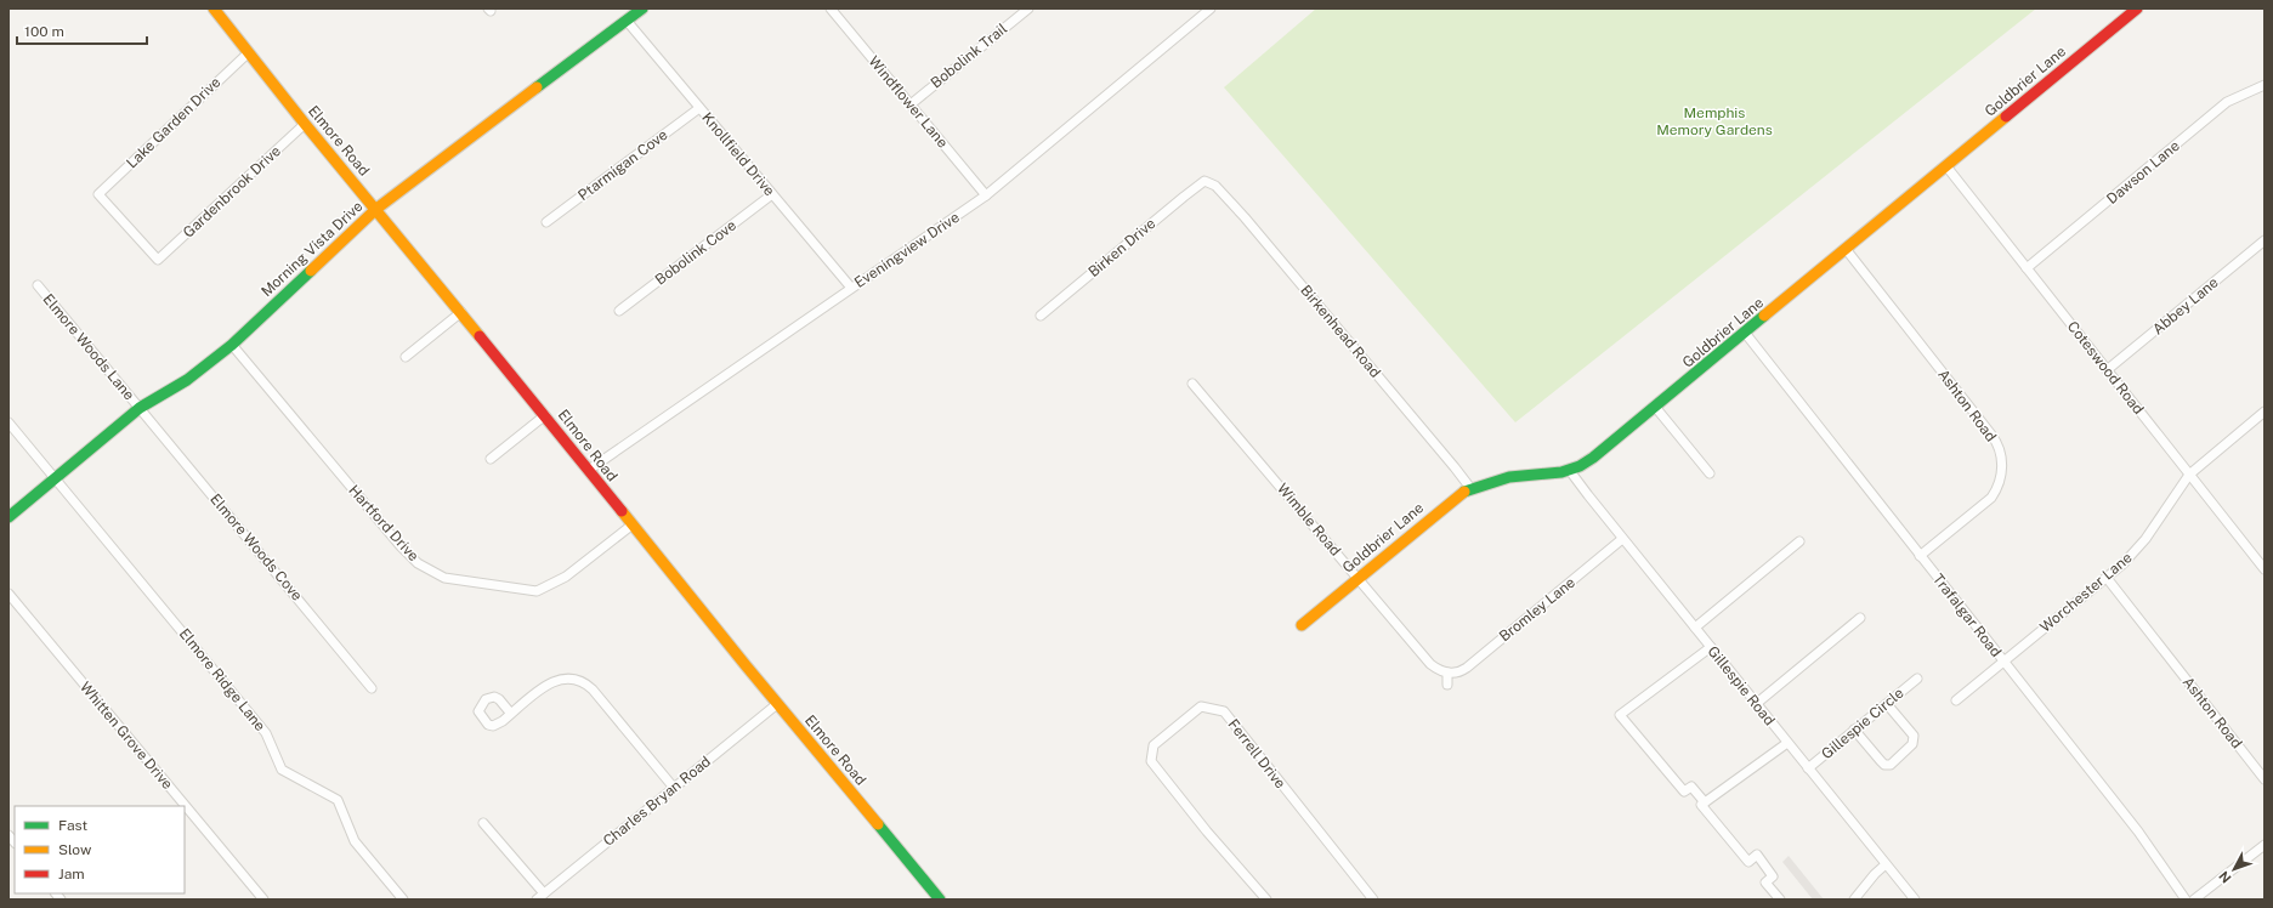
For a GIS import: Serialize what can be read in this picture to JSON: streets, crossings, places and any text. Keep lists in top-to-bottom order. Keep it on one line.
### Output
{"streets":{"street":["Bobolink Trail","Goldbrier Lane","Windflower Lane","Lake Garden Drive","Elmore Road","Knollfield Drive","Ptarmigan Cove","Dawson Lane","Gardenbrook Drive","Birken Drive","Morning Vista Drive","Eveningview Drive","Bobolink Cove","Abbey Lane","Birkenhead Road","Elmore Woods Lane","Coteswood Road","Ashton Road","Wimble Road","Hartford Drive","Elmore Woods Cove","Worchester Lane","Bromley Lane","Trafalgar Road","Elmore Ridge Lane","Gillespie Road","Gillespie Circle","Whitten Grove Drive","Ferrell Drive","Charles Bryan Road"]},"crossings":[["Bobolink Trail","Windflower Lane"],["Goldbrier Lane","Birkenhead Road"],["Goldbrier Lane","Coteswood Road"],["Goldbrier Lane","Ashton Road"],["Goldbrier Lane","Wimble Road"],["Goldbrier Lane","Trafalgar Road"],["Goldbrier Lane","Gillespie Road"],["Windflower Lane","Eveningview Drive"],["Lake Garden Drive","Elmore Road"],["Lake Garden Drive","Gardenbrook Drive"],["Elmore Road","Gardenbrook Drive"],["Elmore Road","Morning Vista Drive"],["Elmore Road","Eveningview Drive"],["Elmore Road","Hartford Drive"],["Elmore Road","Charles Bryan Road"],["Knollfield Drive","Ptarmigan Cove"],["Knollfield Drive","Morning Vista Drive"],["Knollfield Drive","Eveningview Drive"],["Knollfield Drive","Bobolink Cove"],["Dawson Lane","Coteswood Road"],["Birken Drive","Birkenhead Road"],["Morning Vista Drive","Elmore Woods Lane"],["Morning Vista Drive","Hartford Drive"],["Morning Vista Drive","Elmore Woods Cove"],["Morning Vista Drive","Elmore Ridge Lane"],["Abbey Lane","Coteswood Road"],["Elmore Woods Lane","Elmore Woods Cove"],["Coteswood Road","Worchester Lane"],["Ashton Road","Worchester Lane"],["Ashton Road","Trafalgar Road"],["Wimble Road","Bromley Lane"],["Worchester Lane","Trafalgar Road"],["Bromley Lane","Gillespie Road"],["Gillespie Road","Gillespie Circle"]],"parks":["Memphis Memory Gardens"],"legend":["Fast","Slow","Jam"],"scale_bar":"100 m","north":"bottom left"}
